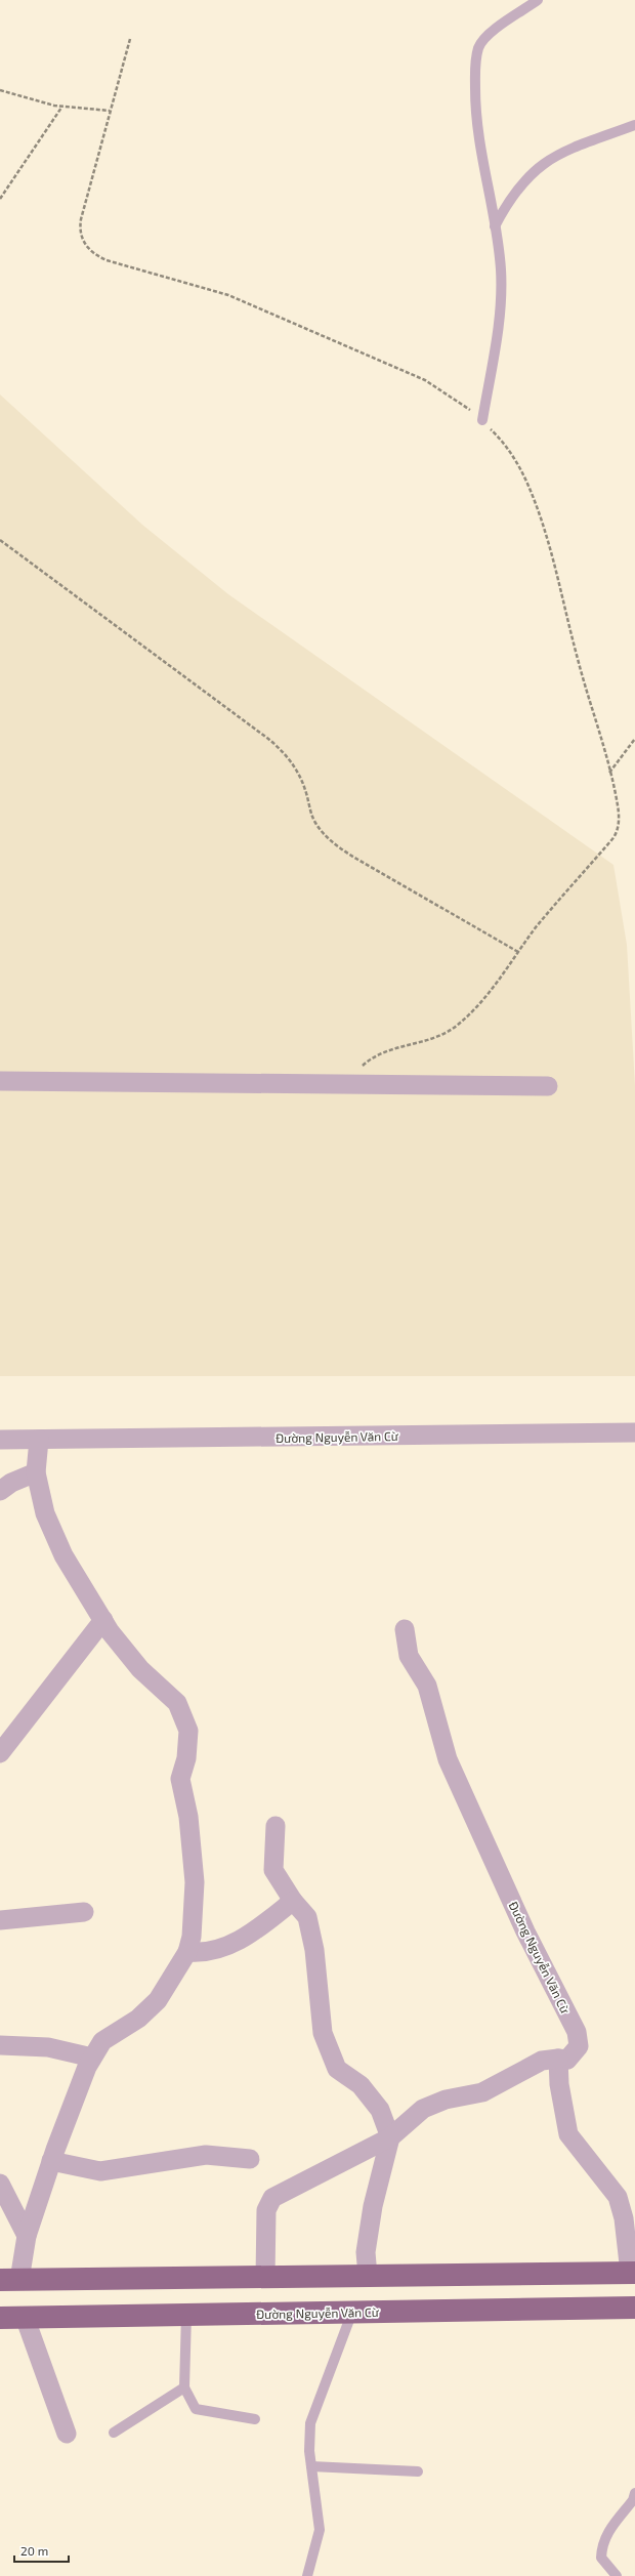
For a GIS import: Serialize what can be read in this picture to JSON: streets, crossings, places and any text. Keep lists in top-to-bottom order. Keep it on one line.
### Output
{"streets":{"highway":["Đường Nguyễn Văn Cừ"]},"scale_bar":"20 m"}
